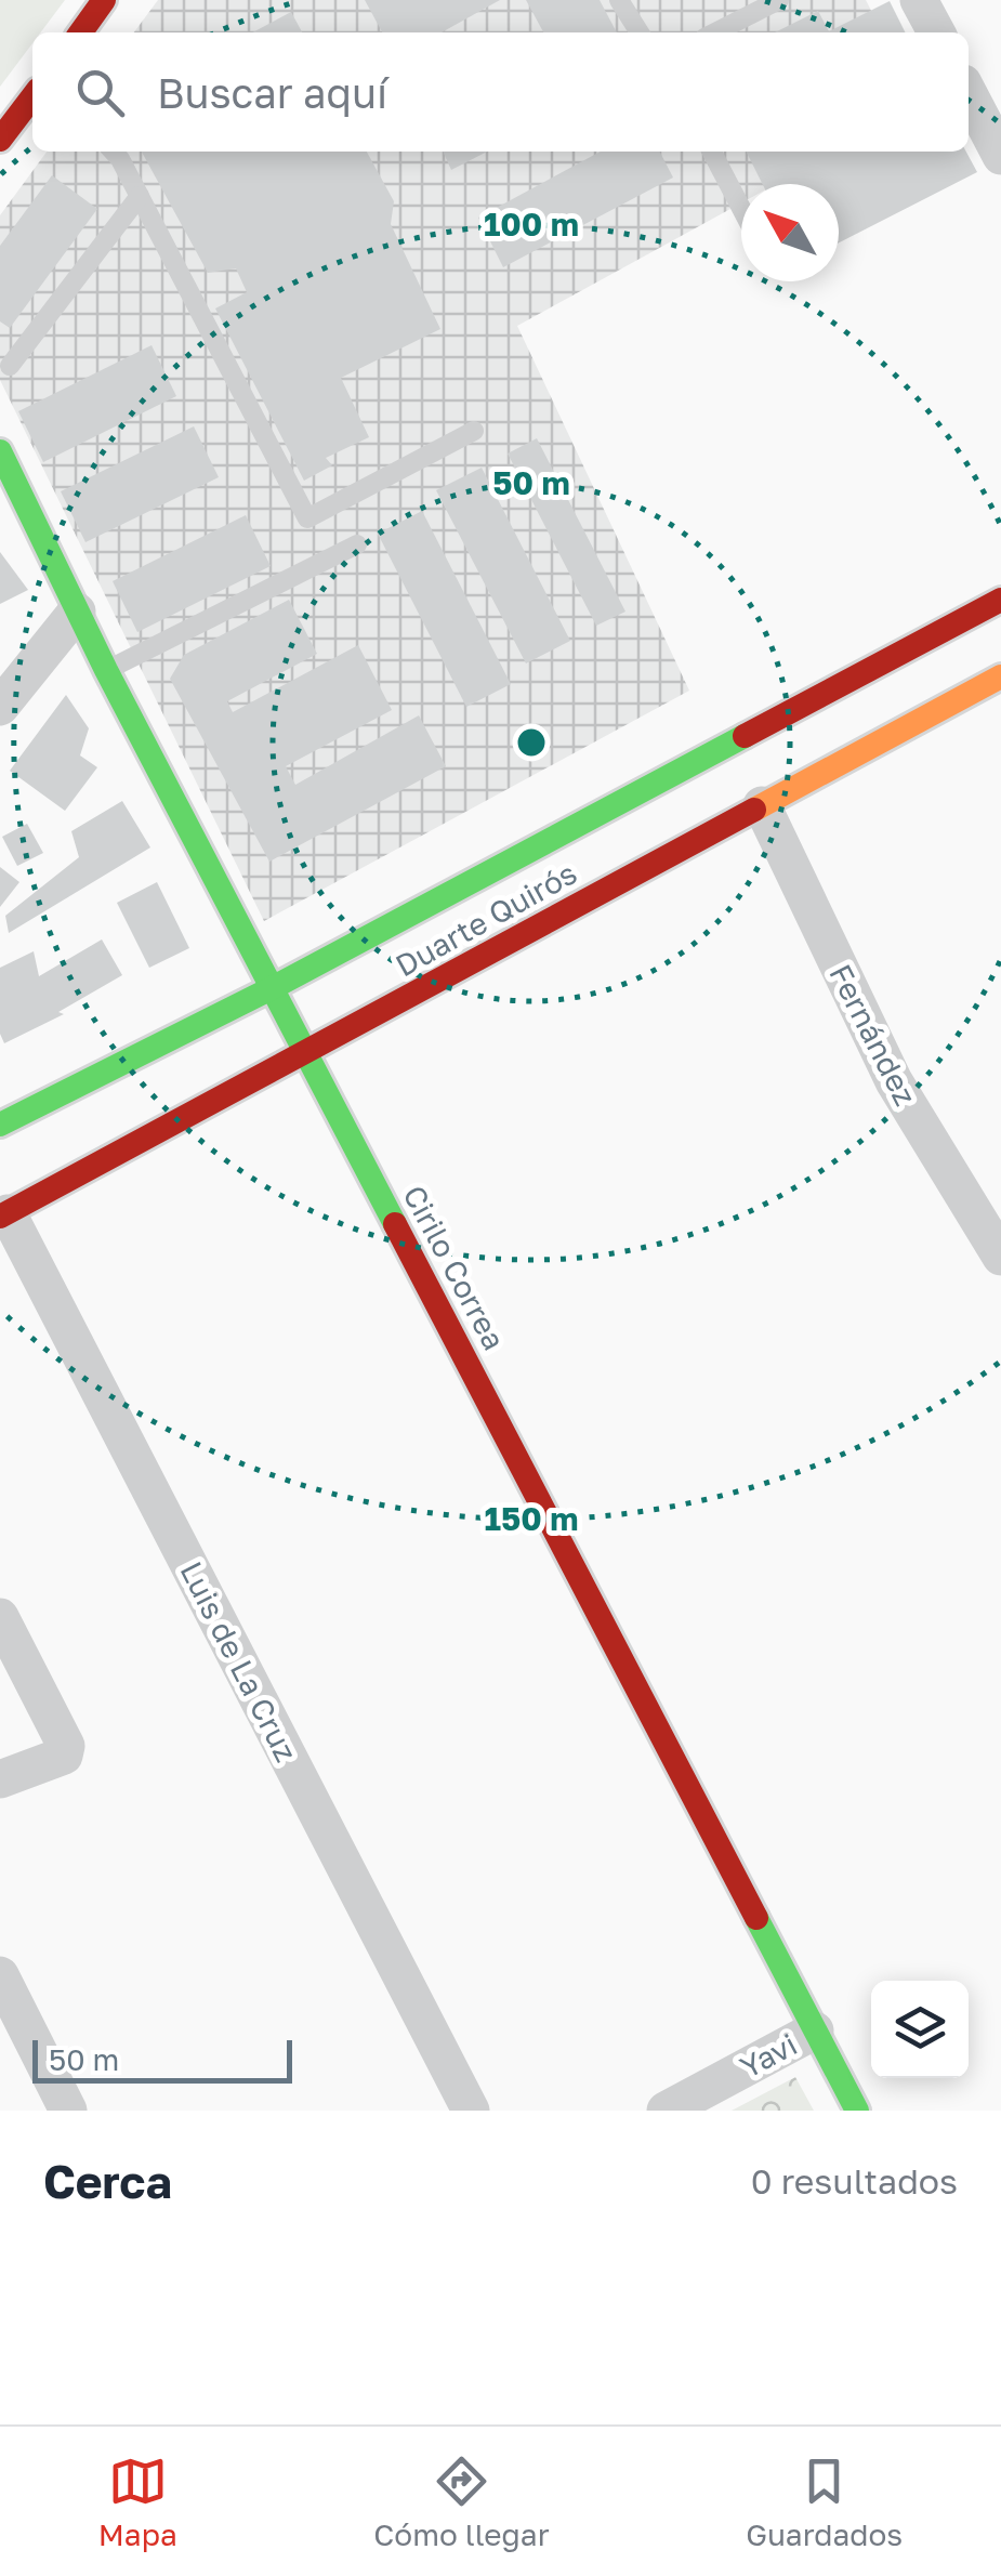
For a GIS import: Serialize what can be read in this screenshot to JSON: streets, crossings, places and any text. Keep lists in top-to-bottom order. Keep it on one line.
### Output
{"streets":{"main road":["Duarte Quirós","Cirilo Correa"],"street":["Fernández","Luis de La Cruz","Yavi"]},"crossings":[["Duarte Quirós","Fernández"],["Duarte Quirós","Cirilo Correa"],["Duarte Quirós","Luis de La Cruz"],["Cirilo Correa","Yavi"]],"scale_bar":"50 m","north":"top left","page":{"search":"Buscar aquí","scale":"50 m","heading":["Cerca","0 resultados"],"nav":["Mapa","Cómo llegar","Guardados"]},"rings":["100 m","50 m","150 m"]}
